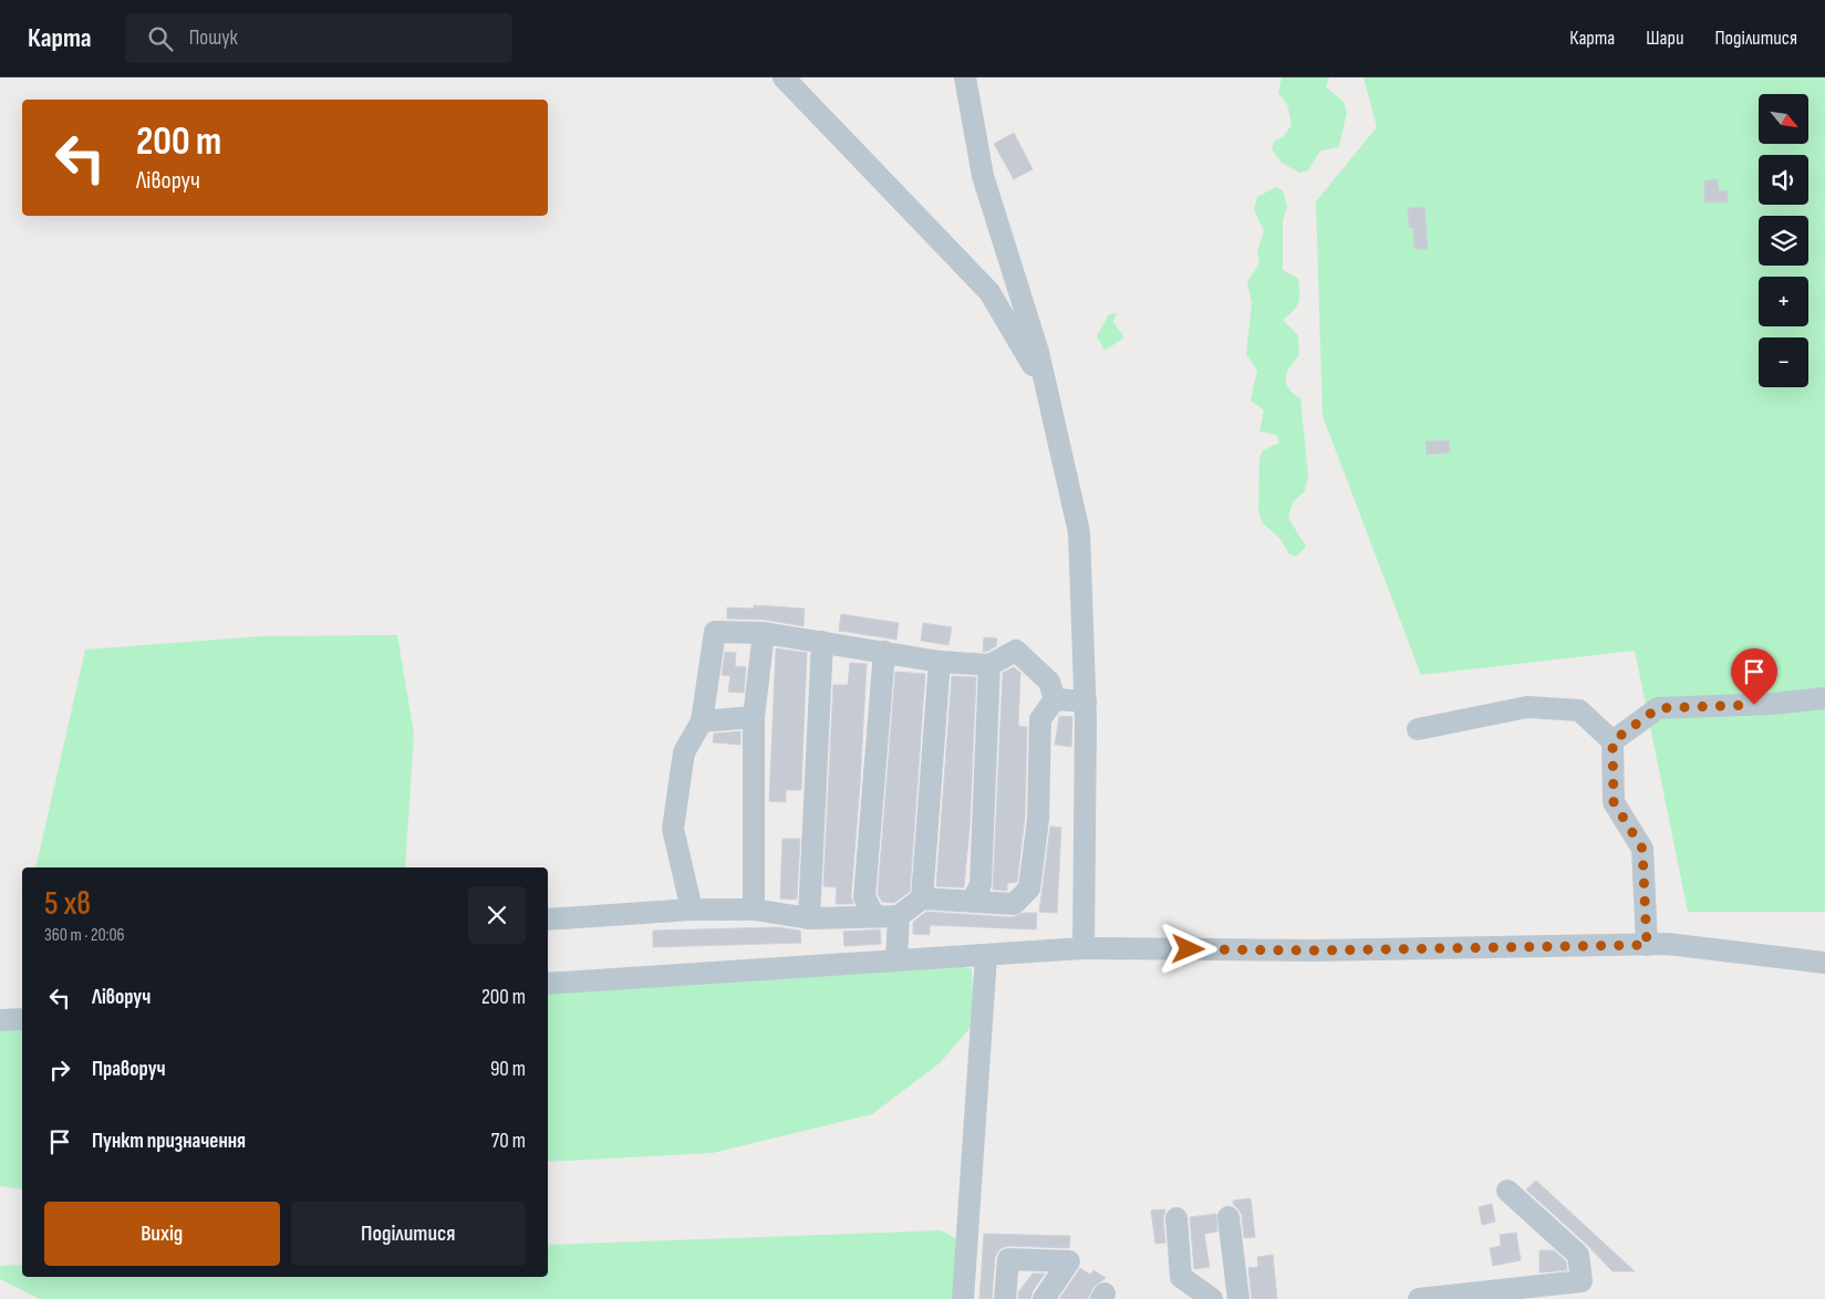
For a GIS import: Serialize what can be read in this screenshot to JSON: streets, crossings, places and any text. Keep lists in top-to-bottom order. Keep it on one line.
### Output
{"north":"bottom right","page":{"header":"Карта","search":"Пошук","nav":["Карта","Шари","Поділитися"],"map_buttons":["+","−"],"turn":["200 m","Ліворуч"],"heading":["5 хв","360 m · 20:06"],"list":[{"name":"Ліворуч","value":"200 m"},{"name":"Праворуч","value":"90 m"},{"name":"Пункт призначення","value":"70 m"}],"buttons":["Вихід","Поділитися"]}}
